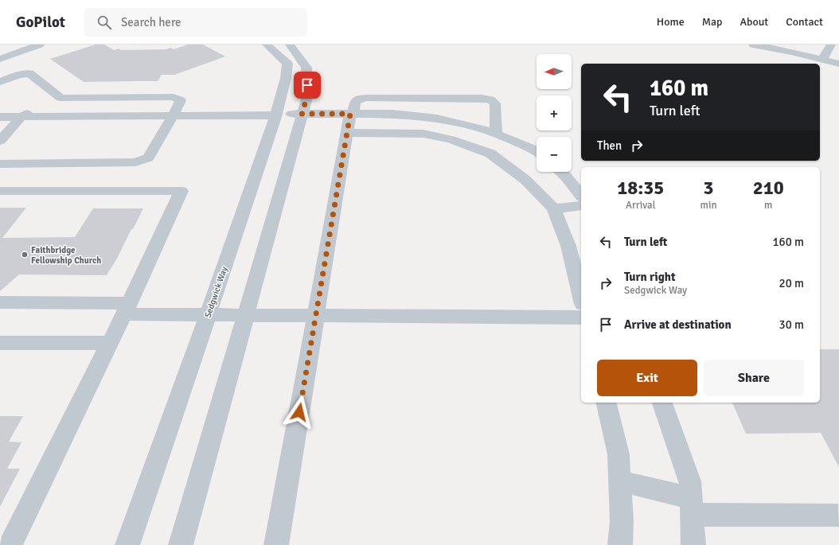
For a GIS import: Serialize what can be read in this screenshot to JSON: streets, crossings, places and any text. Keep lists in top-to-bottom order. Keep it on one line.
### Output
{"streets":{"street":["Sedgwick Way"]},"places":["Faithbridge Fellowship Church"],"north":"left","page":{"header":"GoPilot","search":"Search here","nav":["Home","Map","About","Contact"],"map_buttons":["+","−"],"turn":["160 m","Turn left"],"then":"Then","eta":["18:35","Arrival","3","min","210","m"],"list":[{"name":"Turn left","value":"160 m"},{"name":"Turn right","note":"Sedgwick Way","value":"20 m"},{"name":"Arrive at destination","value":"30 m"}],"buttons":["Exit","Share"]}}
